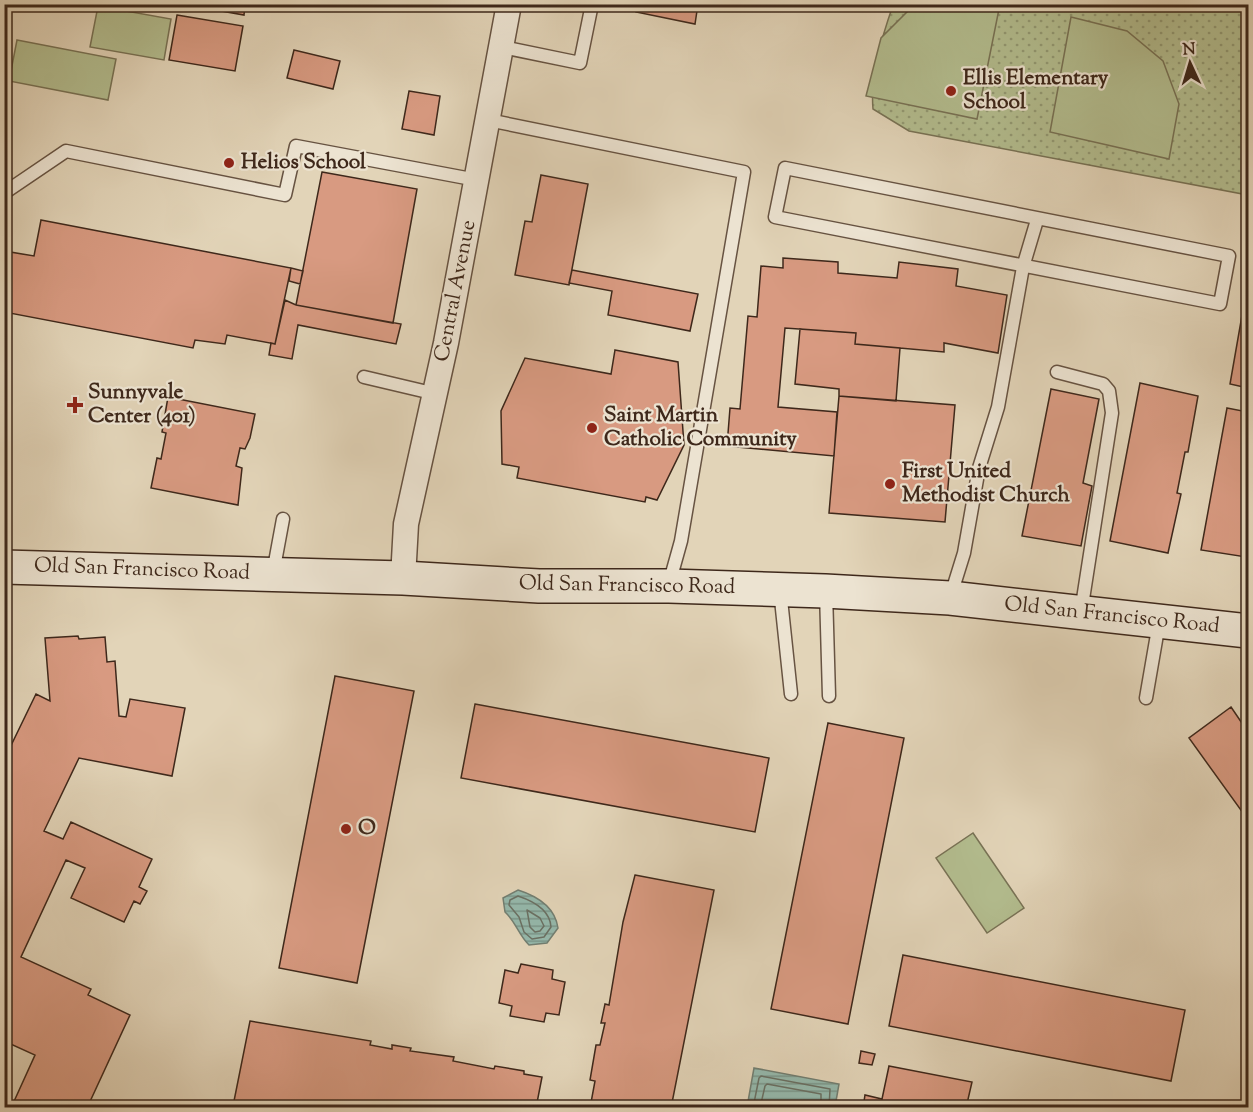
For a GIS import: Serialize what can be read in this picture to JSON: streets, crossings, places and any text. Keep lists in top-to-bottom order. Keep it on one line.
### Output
{"streets":{"main road":["Old San Francisco Road"],"street":["Central Avenue"]},"crossings":[["Central Avenue","Old San Francisco Road"]],"places":{"other":["Ellis Elementary School","Helios School","Saint Martin Catholic Community","First United Methodist Church","O"],"health":["Sunnyvale Center (401)"]},"north":"top"}
